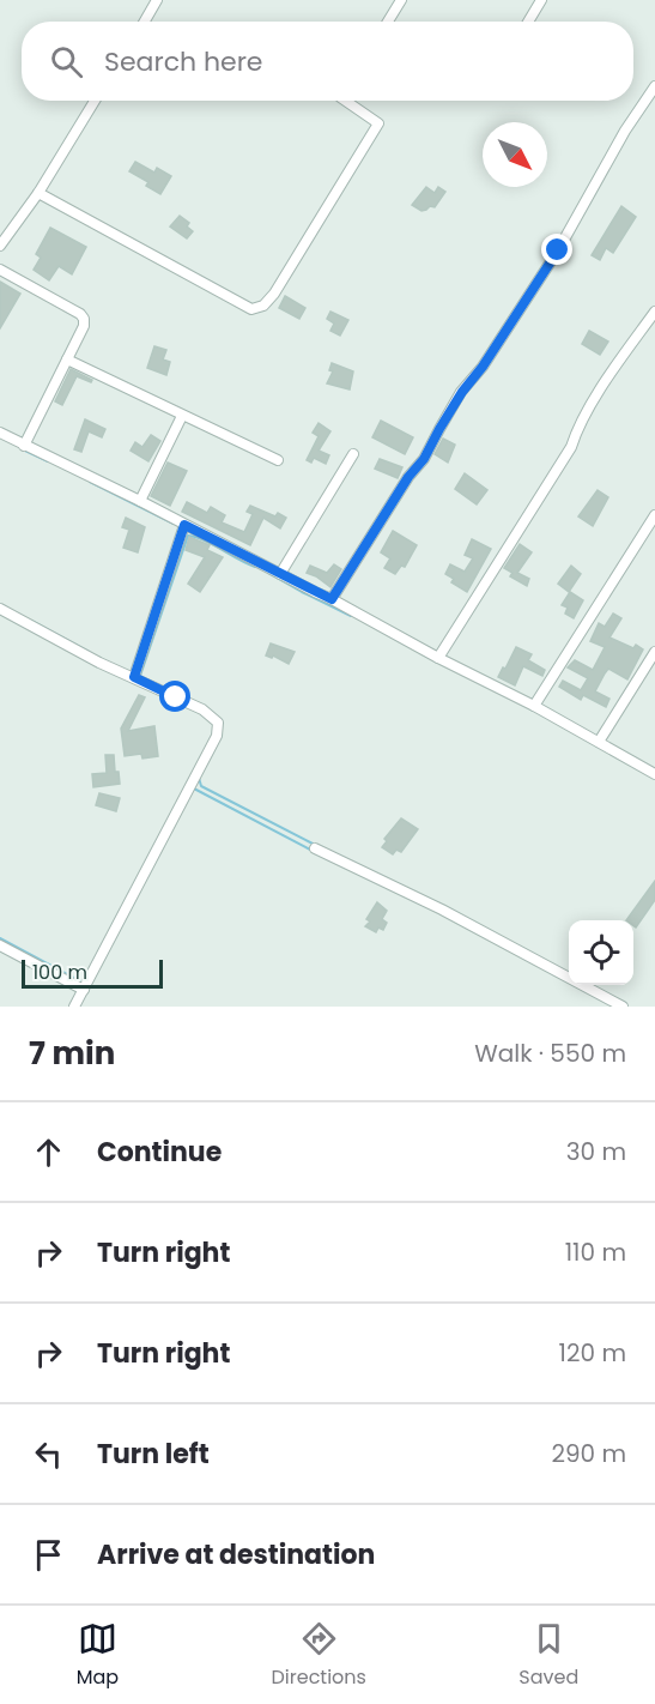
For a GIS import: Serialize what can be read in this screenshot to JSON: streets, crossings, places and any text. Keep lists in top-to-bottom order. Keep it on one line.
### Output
{"scale_bar":"100 m","north":"bottom right","page":{"search":"Search here","scale":"100 m","heading":["7 min","Walk · 550 m"],"list":[["Continue","30 m"],["Turn right","110 m"],["Turn right","120 m"],["Turn left","290 m"],"Arrive at destination"],"nav":["Map","Directions","Saved"]}}
